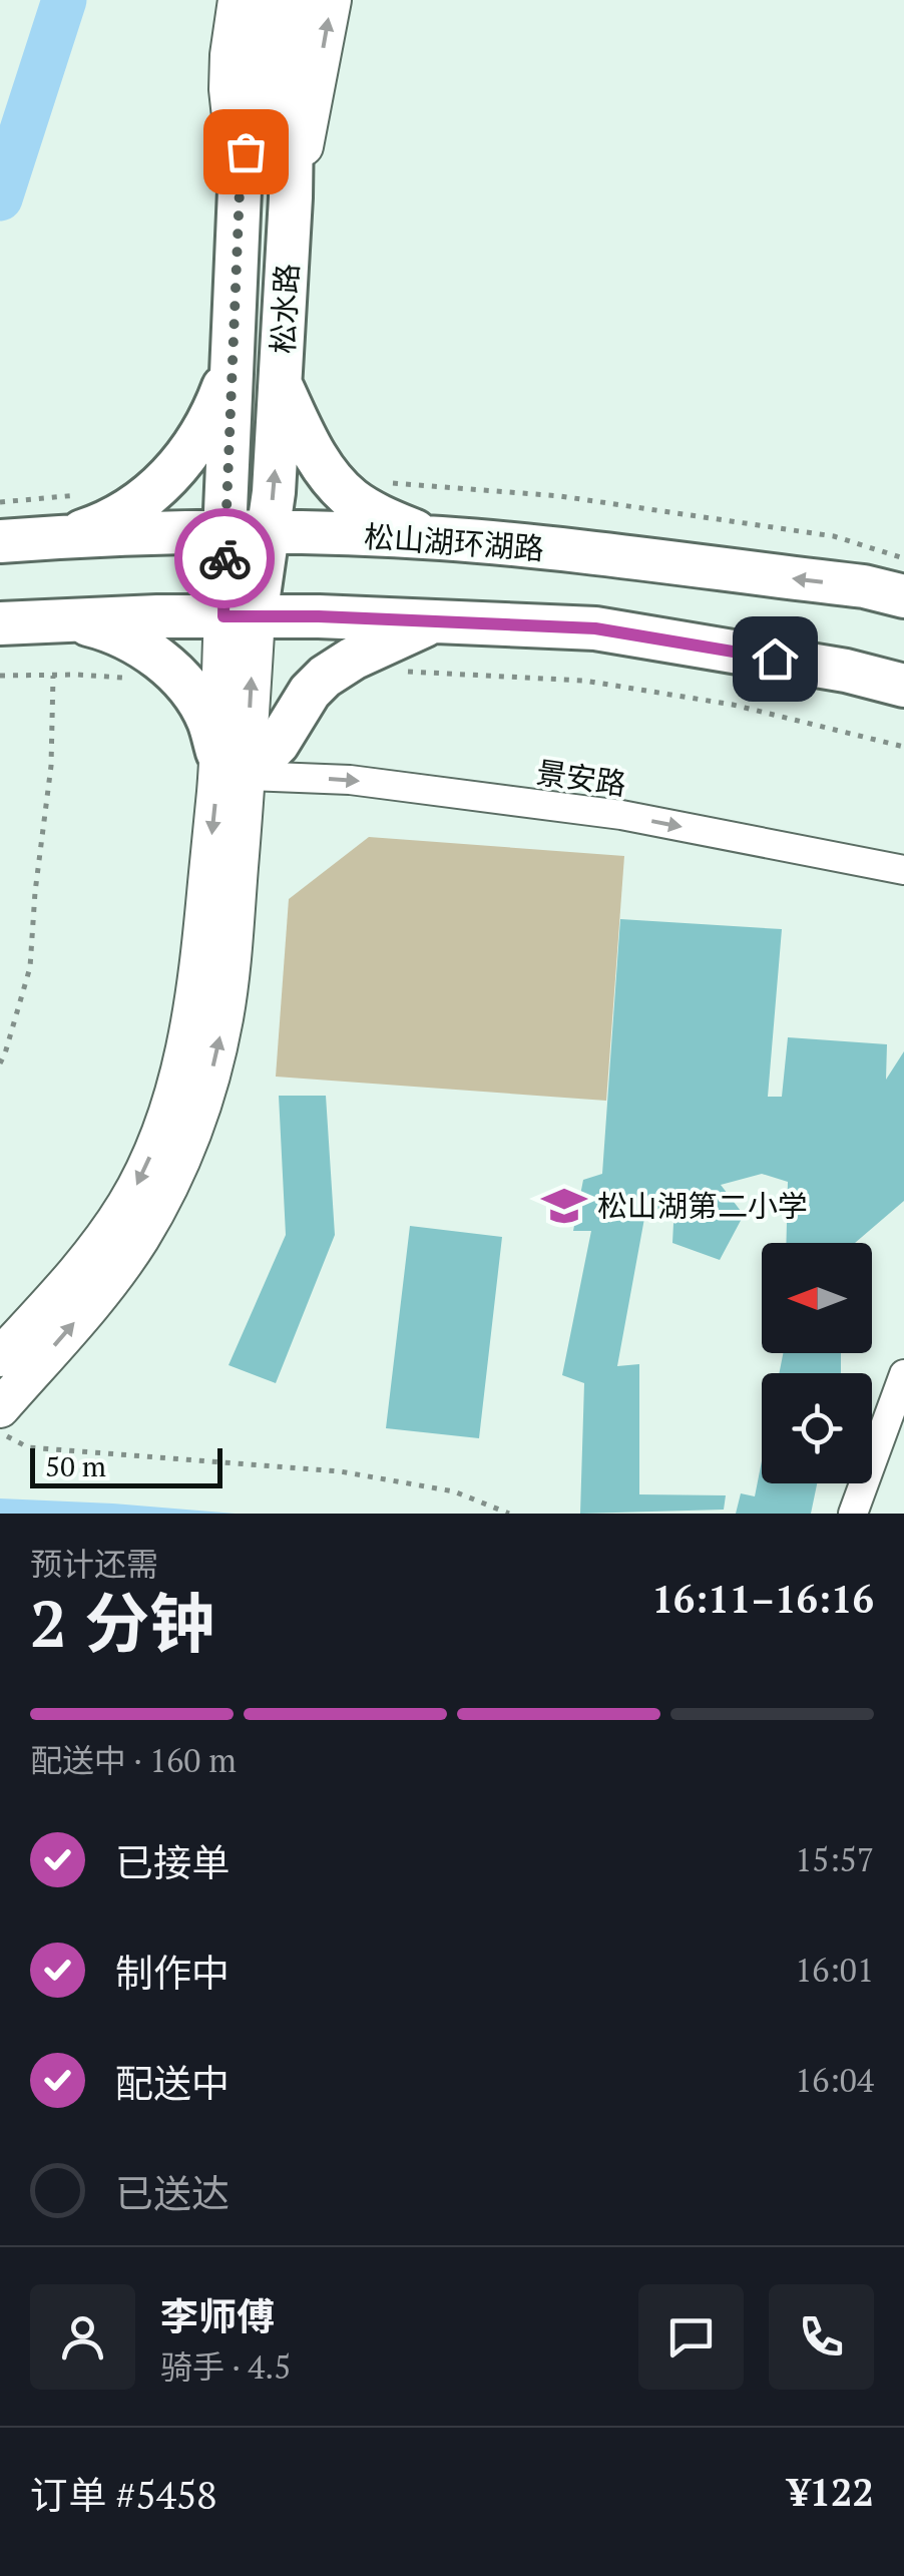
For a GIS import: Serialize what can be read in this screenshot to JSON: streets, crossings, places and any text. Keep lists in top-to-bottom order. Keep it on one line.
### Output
{"streets":{"main road":["松水路","松山湖环湖路"],"street":["景安路"]},"crossings":[["松水路","松山湖环湖路"]],"one_way":["景安路"],"places":{"school or university":["松山湖第二小学"]},"scale_bar":"50 m","north":"left","page":{"scale":"50 m","heading":["2 分钟","预计还需","16:11–16:16"],"panel":["李师傅","骑手 · 4.5","订单 #5458","¥122"],"bar":"配送中 · 160 m","list":[["已接单","15:57"],["制作中","16:01"],["配送中","16:04"],"已送达"]}}
